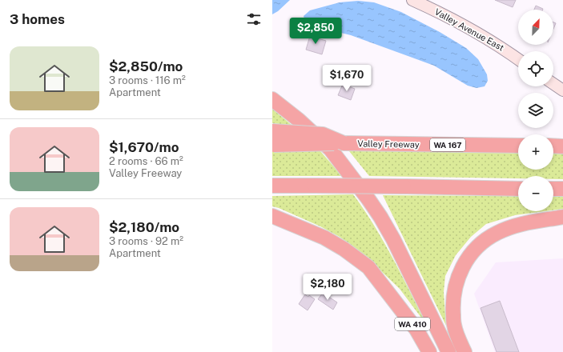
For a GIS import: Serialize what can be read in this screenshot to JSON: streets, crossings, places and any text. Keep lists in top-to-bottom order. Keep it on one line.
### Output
{"streets":{"highway":["Valley Freeway","WA 167","WA 410"],"main road":["Valley Avenue East"]},"north":"top right","page":{"heading":"3 homes","map_buttons":["+","−"],"price":["$2,850","$1,670","$2,180"],"list":[{"name":"$2,850/mo","note":"3 rooms · 116 m² · Apartment"},{"name":"$1,670/mo","note":"2 rooms · 66 m² · Valley Freeway"},{"name":"$2,180/mo","note":"3 rooms · 92 m² · Apartment"}]}}
